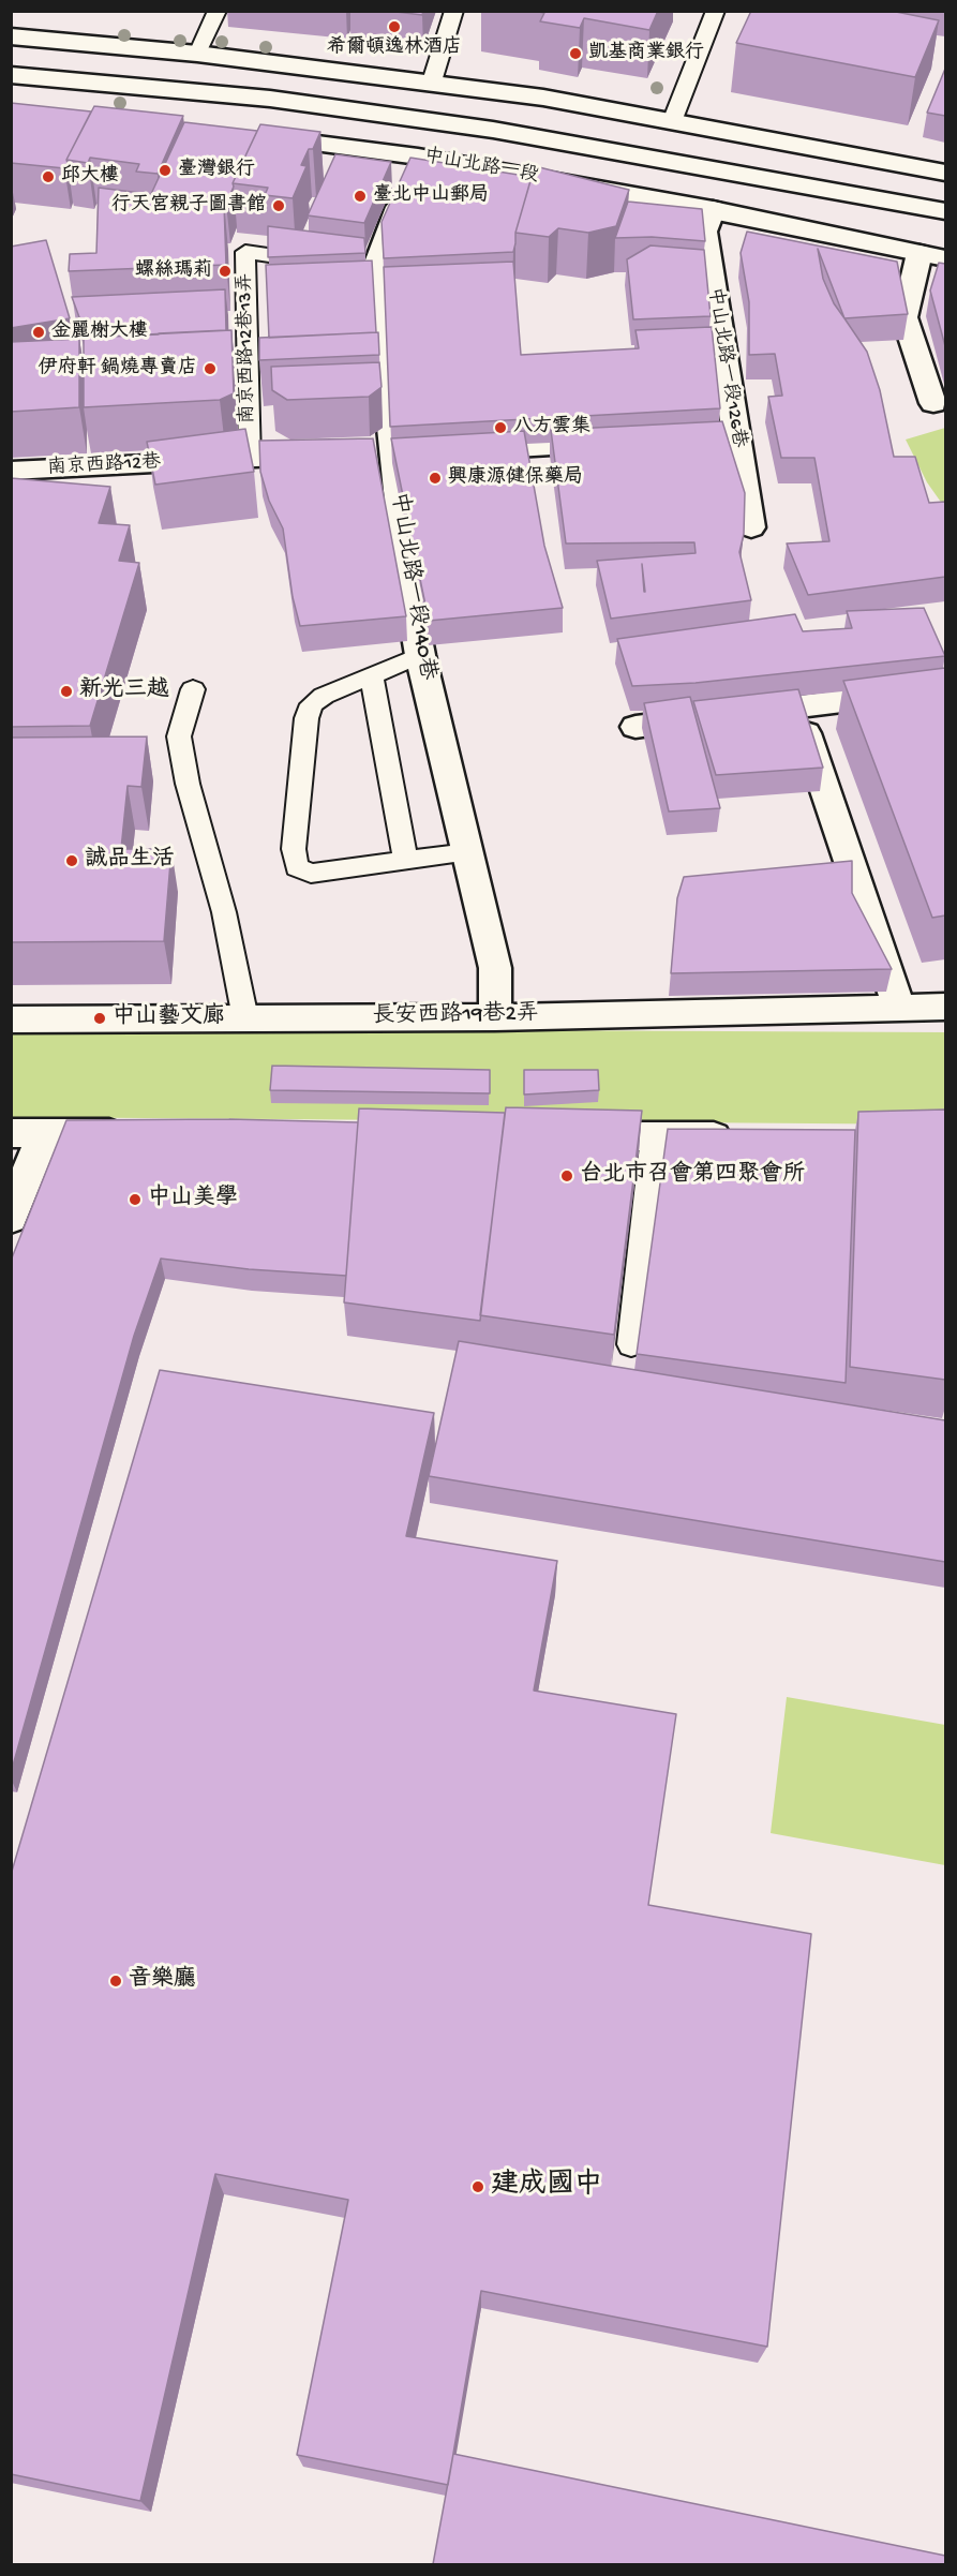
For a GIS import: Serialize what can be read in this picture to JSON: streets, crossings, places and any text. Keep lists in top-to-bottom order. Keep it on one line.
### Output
{"streets":{"street":["中山北路一段","中山北路一段126巷","南京西路12巷","中山北路一段140巷","長安西路19巷2弄"],"lane":["南京西路12巷13弄"]},"crossings":[["中山北路一段","中山北路一段126巷"],["中山北路一段","中山北路一段140巷"],["南京西路12巷13弄","南京西路12巷"],["中山北路一段140巷","長安西路19巷2弄"]],"places":["希爾頓逸林酒店","凱基商業銀行","臺灣銀行","邱大樓","臺北中山郵局","行天宮親子圖書館","螺絲瑪莉","金麗榭大樓","伊府軒 鍋燒專賣店","八方雲集","興康源健保藥局","新光三越","誠品生活","中山藝文廊","台北市召會第四聚會所","中山美學","音樂廳","建成國中"]}
